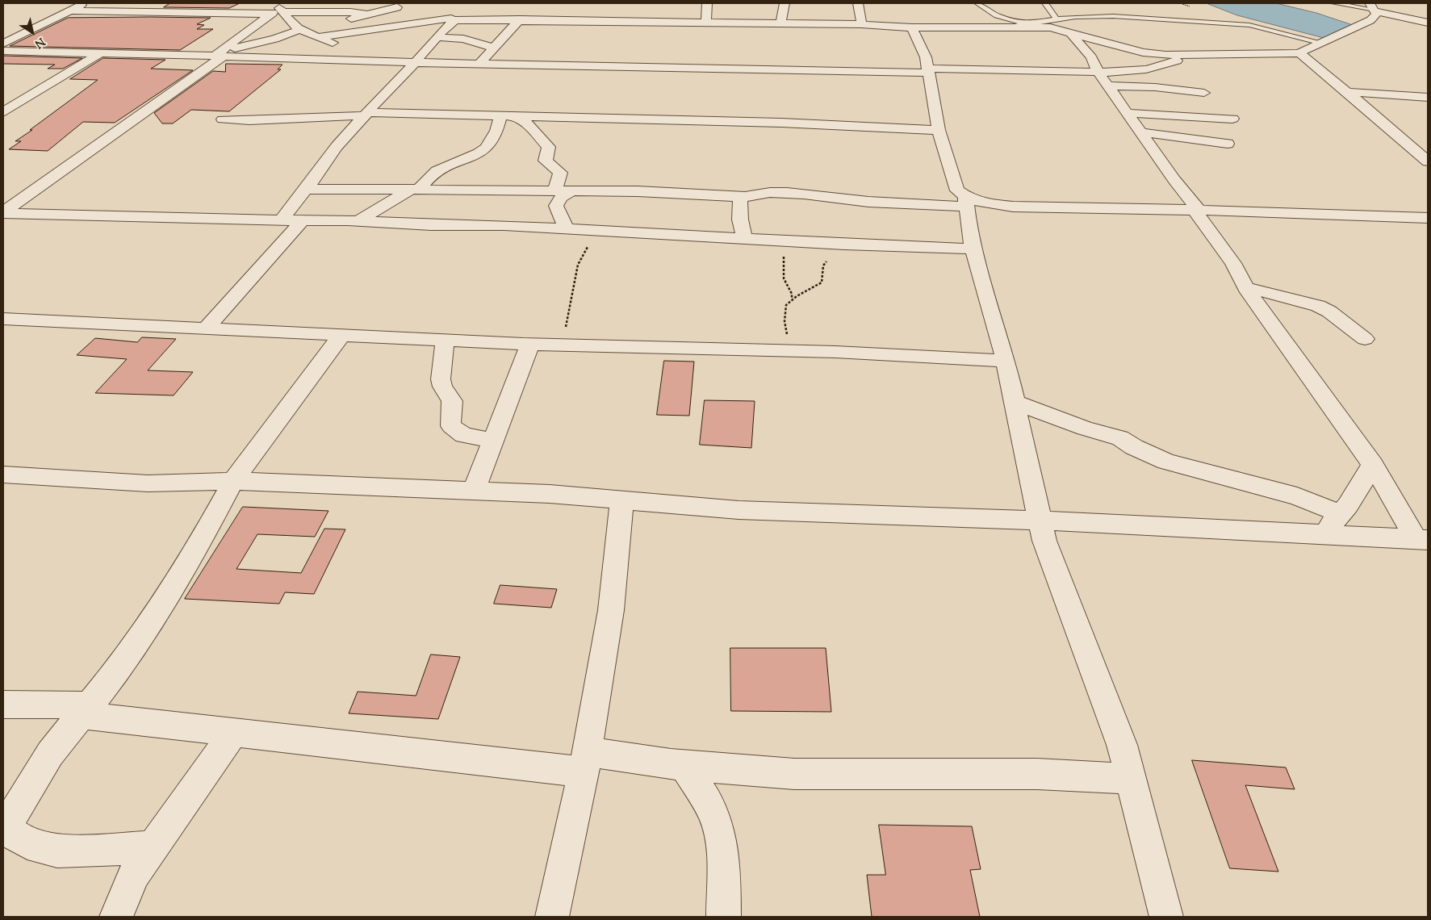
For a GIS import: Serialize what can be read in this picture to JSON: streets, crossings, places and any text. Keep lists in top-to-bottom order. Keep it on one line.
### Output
{"north":"bottom right"}
